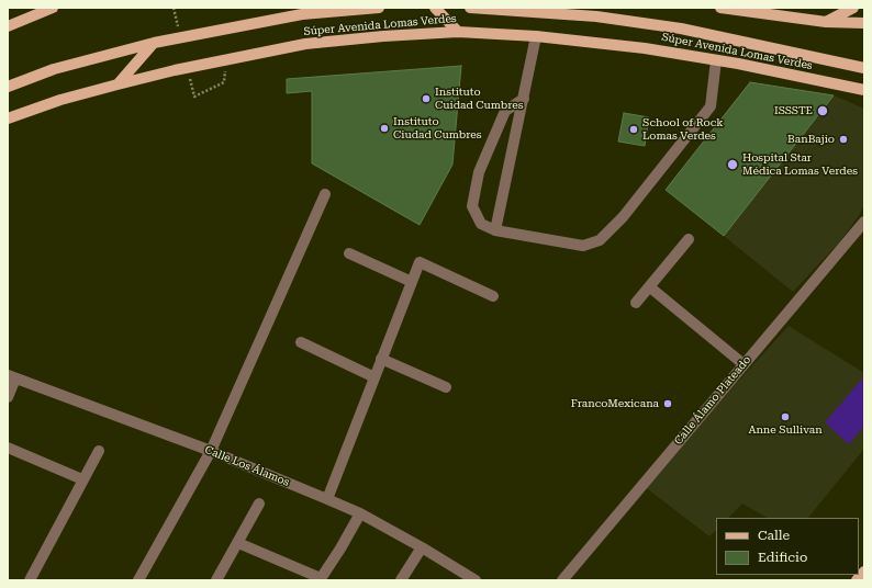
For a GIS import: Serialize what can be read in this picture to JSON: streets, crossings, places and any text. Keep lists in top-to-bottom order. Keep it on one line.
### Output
{"streets":{"main road":["Súper Avenida Lomas Verdes"],"street":["Calle Álamo Plateado","Calle Los Álamos"]},"places":["Instituto Cuidad Cumbres","ISSSTE","Instituto Ciudad Cumbres","School of Rock Lomas Verdes","BanBajio","Hospital Star Médica Lomas Verdes","FrancoMexicana","Anne Sullivan"],"legend":["Calle","Edificio"]}
